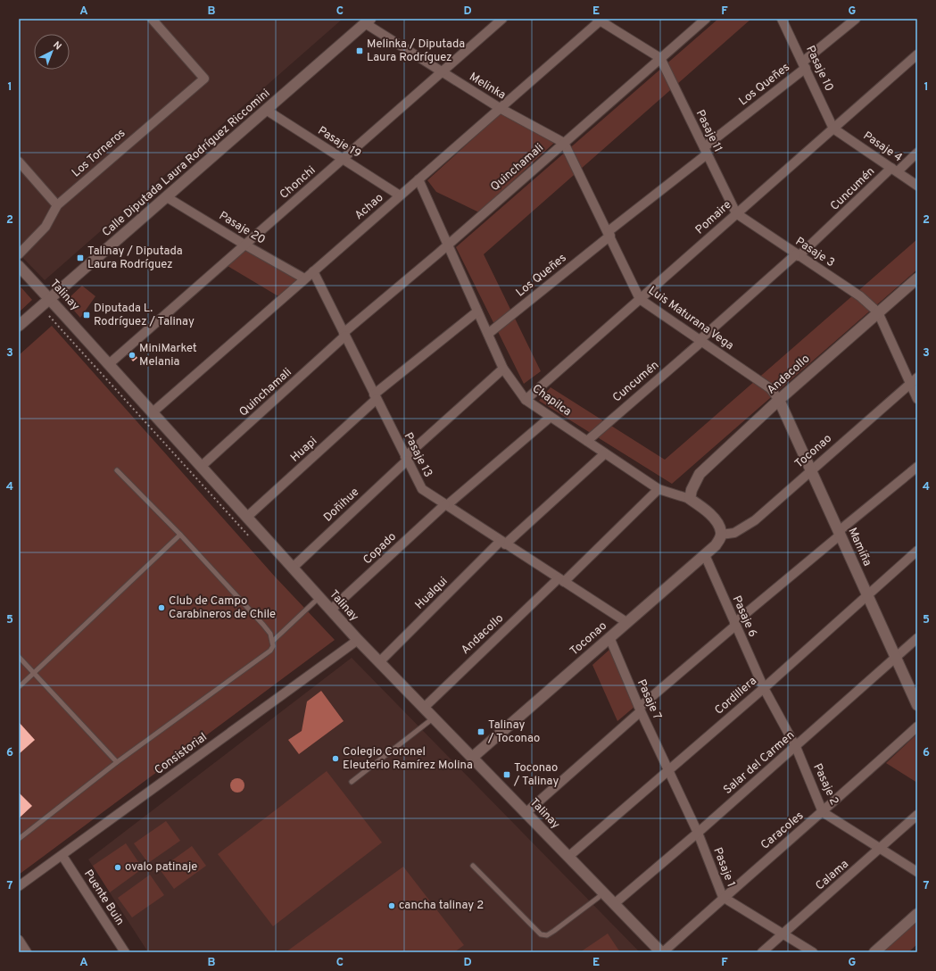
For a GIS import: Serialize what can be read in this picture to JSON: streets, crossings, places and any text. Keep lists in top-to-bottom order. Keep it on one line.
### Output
{"streets":{"street":["Pasaje 10","Los Queñes","Melinka","Pasaje 11","Pasaje 19","Pasaje 4","Los Torneros","Calle Diputada Laura Rodríguez Riccomini","Quinchamali","Chonchi","Cuncumén","Achao","Pomaire","Pasaje 20","Pasaje 3","Talinay","Luis Maturana Vega","Andacollo","Chapilca","Huapi","Toconao","Pasaje 13","Doñihue","Mamiña","Copado","Hualqui","Pasaje 6","Cordillera","Pasaje 7","Consistorial","Salar del Carmen","Pasaje 2","Caracoles","Pasaje 1","Calama","Puente Buin"]},"crossings":[["Pasaje 10","Los Queñes"],["Pasaje 10","Pasaje 4"],["Pasaje 10","Pomaire"],["Los Queñes","Pasaje 11"],["Los Queñes","Luis Maturana Vega"],["Los Queñes","Chapilca"],["Melinka","Calle Diputada Laura Rodríguez Riccomini"],["Melinka","Quinchamali"],["Melinka","Chonchi"],["Melinka","Achao"],["Melinka","Luis Maturana Vega"],["Pasaje 11","Quinchamali"],["Pasaje 11","Pomaire"],["Pasaje 11","Pasaje 3"],["Pasaje 19","Calle Diputada Laura Rodríguez Riccomini"],["Pasaje 19","Chonchi"],["Pasaje 19","Achao"],["Pasaje 4","Cuncumén"],["Pasaje 4","Pomaire"],["Calle Diputada Laura Rodríguez Riccomini","Pasaje 20"],["Calle Diputada Laura Rodríguez Riccomini","Talinay"],["Quinchamali","Talinay"],["Quinchamali","Luis Maturana Vega"],["Quinchamali","Chapilca"],["Quinchamali","Pasaje 13"],["Chonchi","Pasaje 20"],["Chonchi","Talinay"],["Cuncumén","Pasaje 3"],["Cuncumén","Luis Maturana Vega"],["Cuncumén","Chapilca"],["Achao","Pasaje 20"],["Achao","Talinay"],["Achao","Chapilca"],["Achao","Pasaje 13"],["Pomaire","Pasaje 3"],["Pomaire","Luis Maturana Vega"],["Pomaire","Chapilca"],["Pasaje 3","Andacollo"],["Talinay","Andacollo"],["Talinay","Huapi"],["Talinay","Toconao"],["Talinay","Doñihue"],["Talinay","Copado"],["Talinay","Hualqui"],["Talinay","Cordillera"],["Talinay","Consistorial"],["Talinay","Salar del Carmen"],["Talinay","Caracoles"],["Luis Maturana Vega","Andacollo"],["Luis Maturana Vega","Mamiña"],["Andacollo","Chapilca"],["Andacollo","Pasaje 13"],["Andacollo","Mamiña"],["Chapilca","Huapi"],["Chapilca","Toconao"],["Chapilca","Doñihue"],["Chapilca","Copado"],["Chapilca","Hualqui"],["Huapi","Pasaje 13"],["Toconao","Pasaje 13"],["Toconao","Mamiña"],["Toconao","Pasaje 6"],["Toconao","Pasaje 7"],["Pasaje 13","Doñihue"],["Pasaje 13","Copado"],["Pasaje 13","Hualqui"],["Mamiña","Cordillera"],["Mamiña","Salar del Carmen"],["Pasaje 6","Cordillera"],["Pasaje 6","Pasaje 2"],["Cordillera","Pasaje 7"],["Cordillera","Pasaje 2"],["Cordillera","Pasaje 1"],["Pasaje 7","Pasaje 1"],["Consistorial","Puente Buin"],["Salar del Carmen","Pasaje 2"],["Salar del Carmen","Pasaje 1"],["Pasaje 2","Caracoles"],["Pasaje 2","Calama"],["Caracoles","Pasaje 1"],["Pasaje 1","Calama"]],"places":{"transit":["Melinka / Diputada Laura Rodríguez","Talinay / Diputada Laura Rodríguez","Diputada L. Rodríguez / Talinay","Talinay / Toconao","Toconao / Talinay"],"other":["MiniMarket Melania","Club de Campo Carabineros de Chile","Colegio Coronel Eleuterio Ramírez Molina","ovalo patinaje","cancha talinay 2"]},"north":"top right","grid":{"columns":["A","B","C","D","E","F","G"],"rows":["1","2","3","4","5","6","7"]}}
